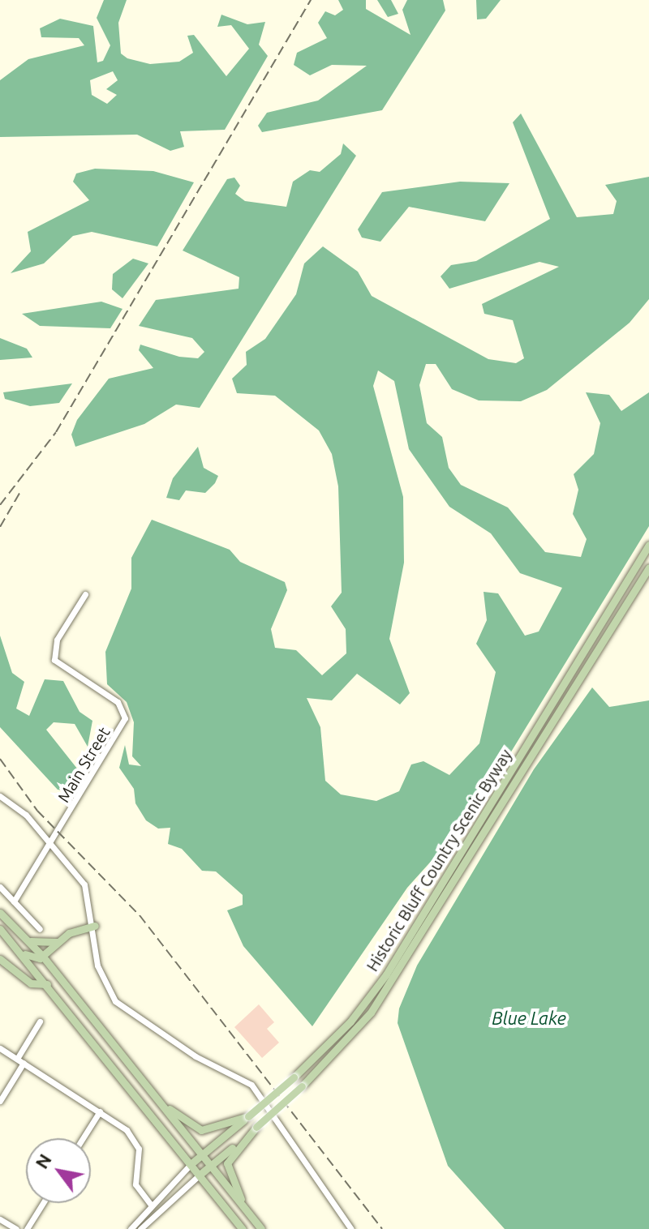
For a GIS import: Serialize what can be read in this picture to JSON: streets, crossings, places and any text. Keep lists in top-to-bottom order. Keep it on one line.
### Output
{"streets":{"main road":["Historic Bluff Country Scenic Byway"],"street":["Main Street"]},"water":["Blue Lake"],"north":"top left"}
